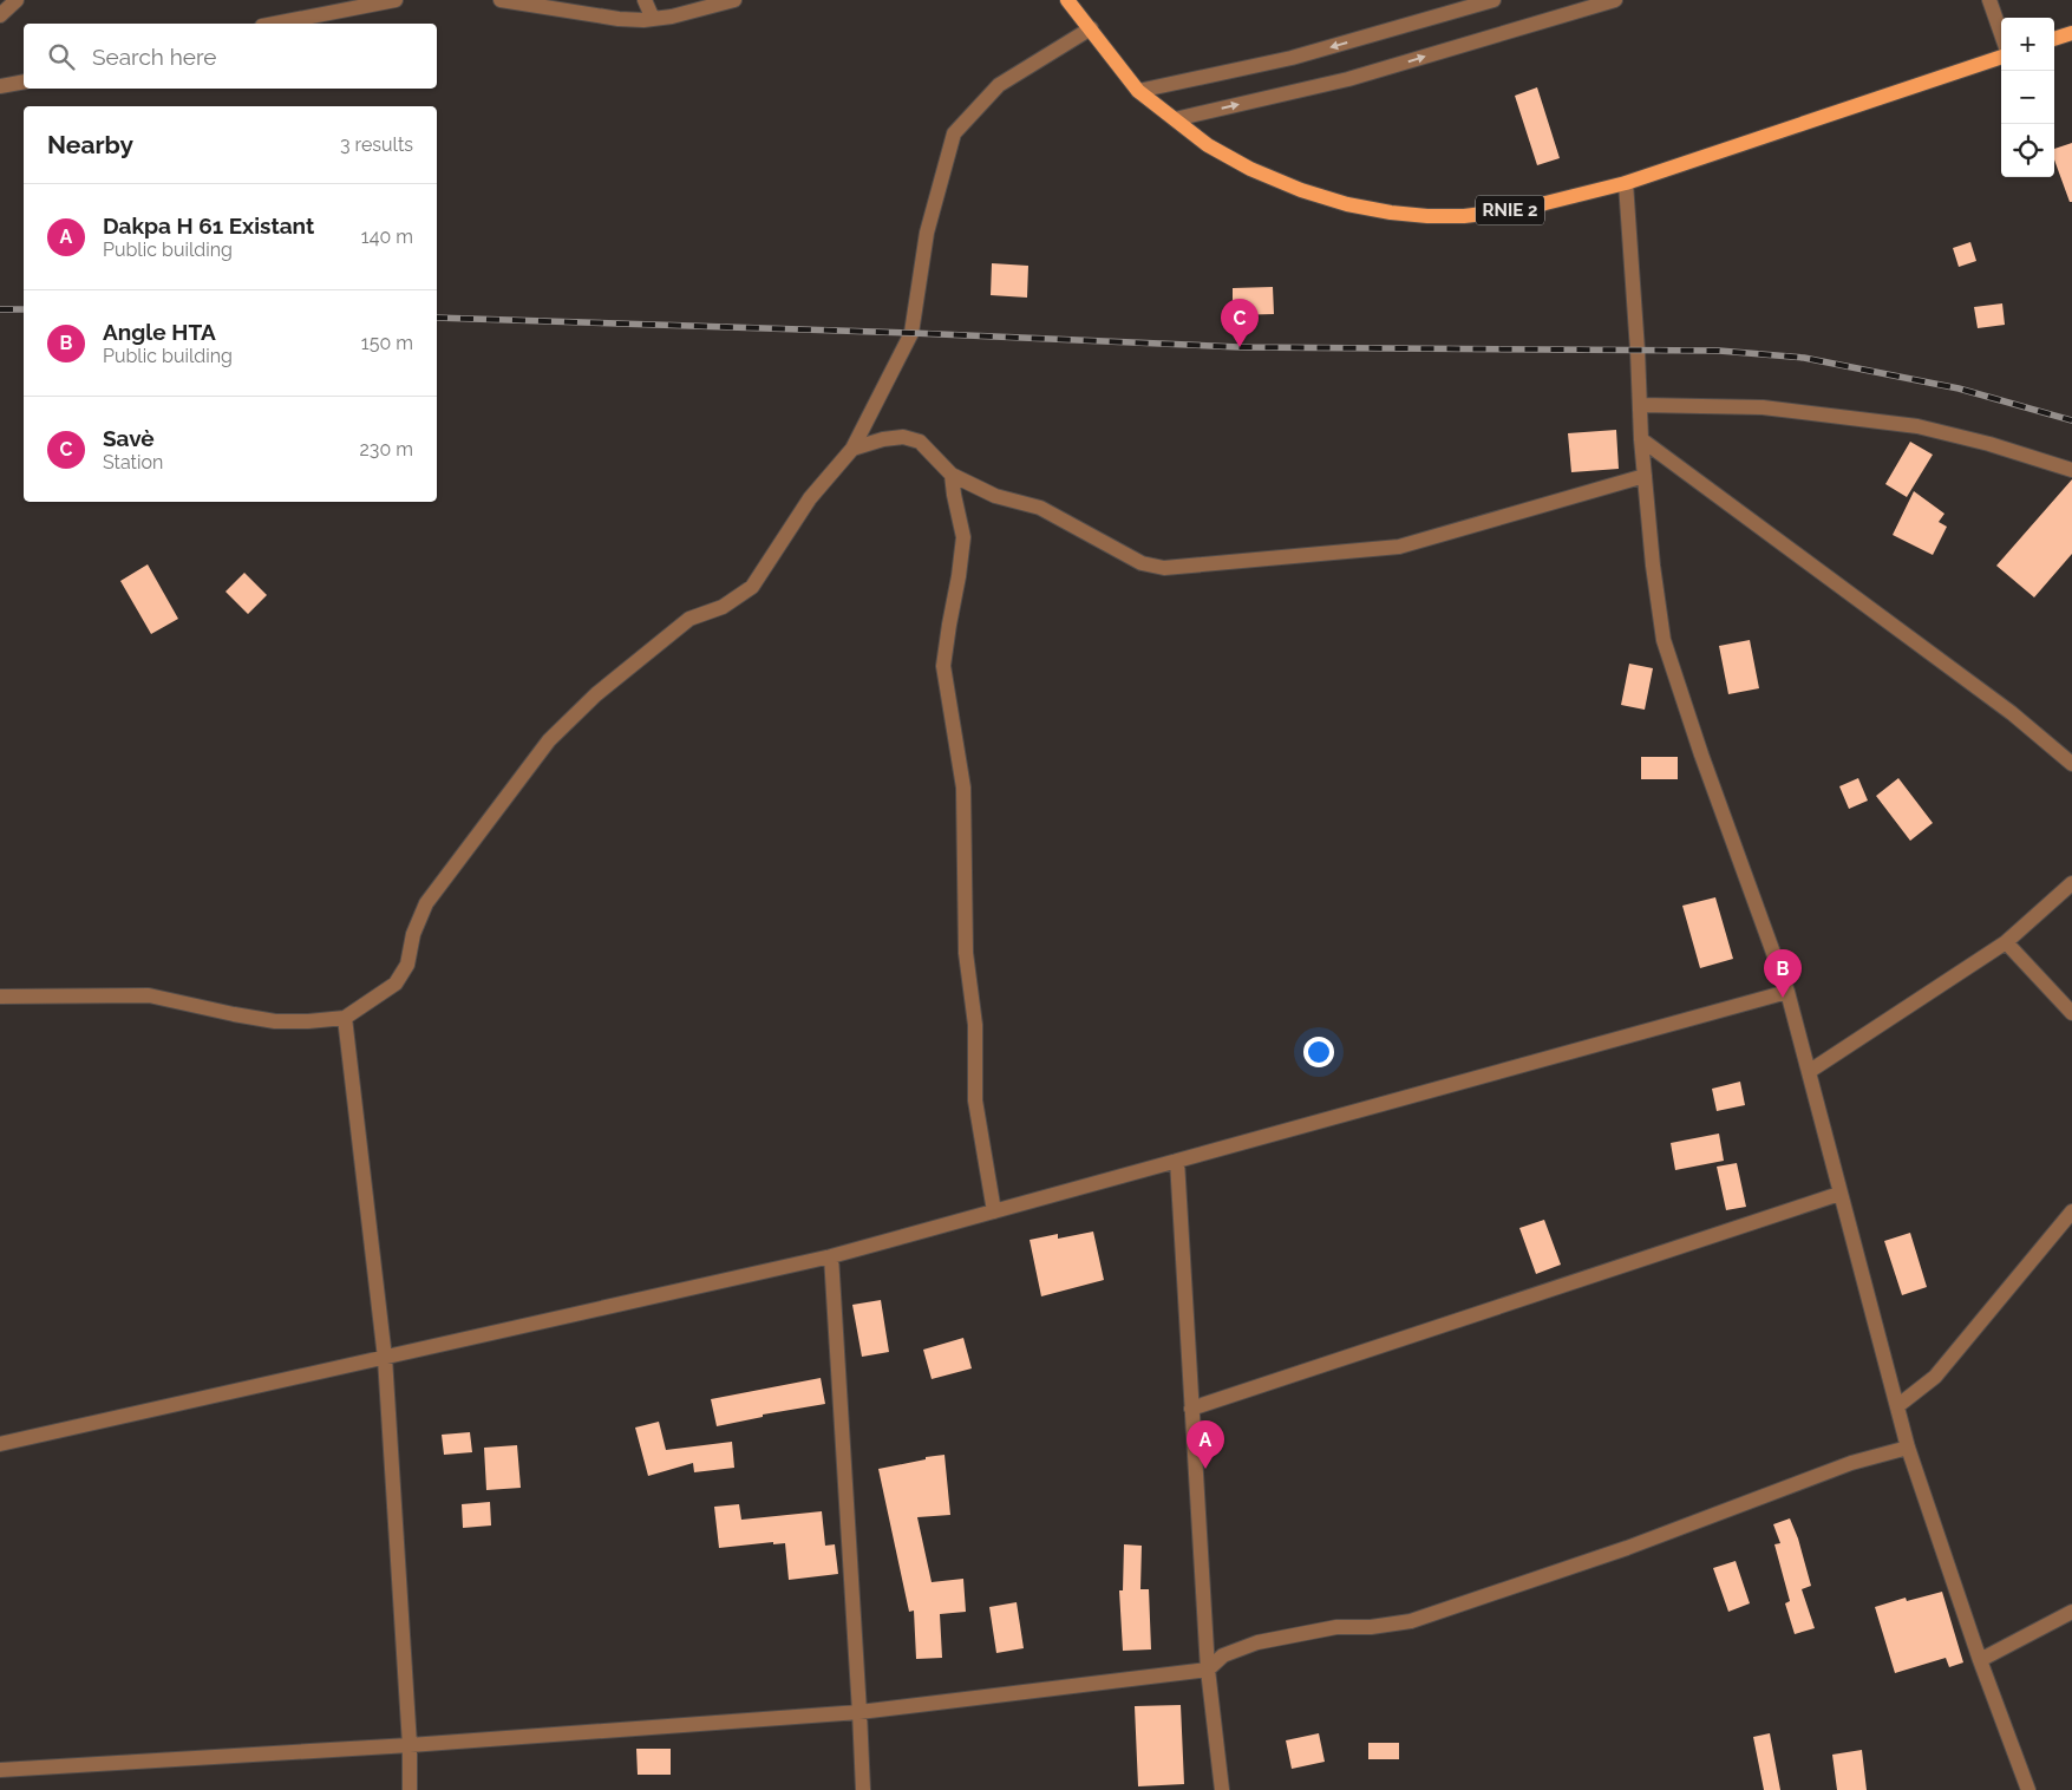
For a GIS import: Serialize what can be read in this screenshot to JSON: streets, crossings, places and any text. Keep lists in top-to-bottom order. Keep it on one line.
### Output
{"streets":{"main road":["RNIE 2"]},"page":{"map_buttons":["+","−"],"search":"Search here","heading":["Nearby","3 results"],"list":[{"mark":"A","name":"Dakpa H 61 Existant","note":"Public building","value":"140 m"},{"mark":"B","name":"Angle HTA","note":"Public building","value":"150 m"},{"mark":"C","name":"Savè","note":"Station","value":"230 m"}],"pins":["C","B","A"]}}
